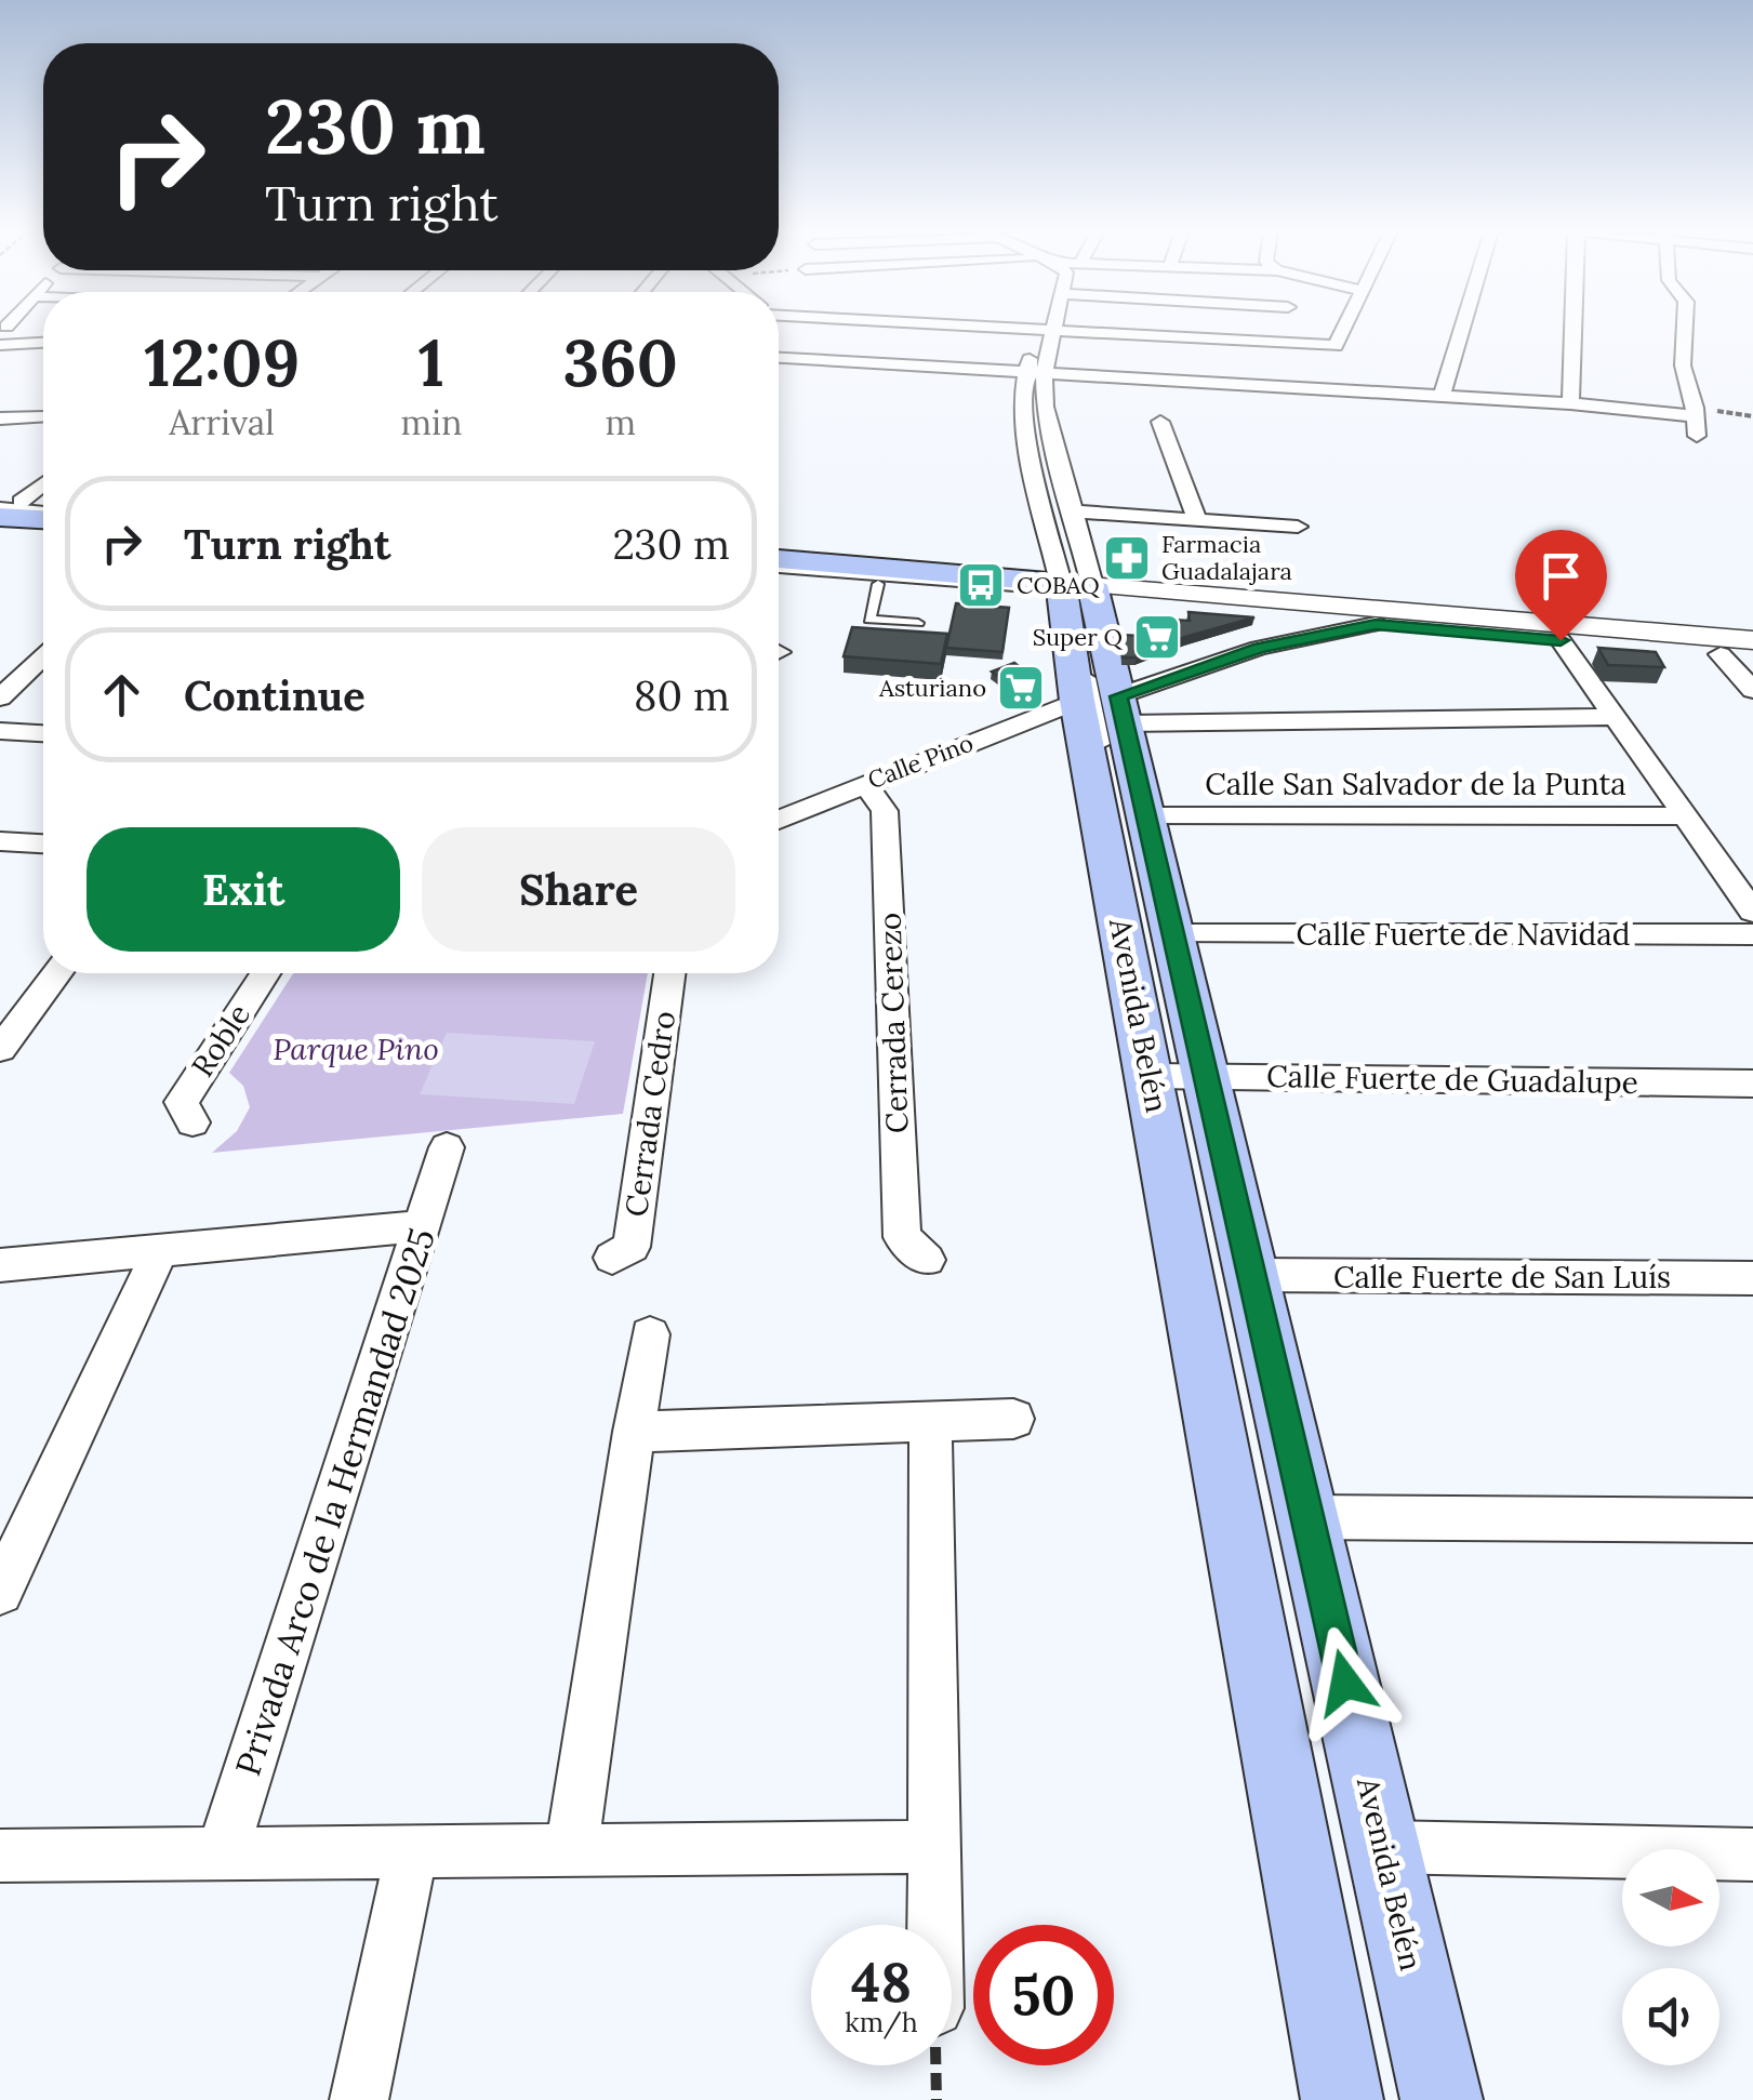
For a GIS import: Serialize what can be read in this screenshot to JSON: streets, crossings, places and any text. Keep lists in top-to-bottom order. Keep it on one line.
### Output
{"streets":{"main road":["Avenida Belén"],"street":["Calle Pino","Calle San Salvador de la Punta","Calle Fuerte de Navidad","Cerrada Cerezo","Roble","Calle Fuerte de Guadalupe","Cerrada Cedro","Calle Fuerte de San Luís","Privada Arco de la Hermandad 2025"]},"crossings":[["Calle Pino","Avenida Belén"],["Calle Pino","Cerrada Cerezo"],["Calle San Salvador de la Punta","Avenida Belén"],["Calle Fuerte de Navidad","Avenida Belén"],["Avenida Belén","Calle Fuerte de Guadalupe"],["Avenida Belén","Calle Fuerte de San Luís"]],"parks":["Parque Pino"],"places":{"pharmacy":["Farmacia Guadalajara"],"bus stop":["COBAQ"],"supermarket":["Super Q","Asturiano"]},"north":"right","page":{"turn":["230 m","Turn right"],"eta":["12:09","Arrival","1","min","360","m"],"list":[{"name":"Turn right","value":"230 m"},{"name":"Continue","value":"80 m"}],"buttons":["Exit","Share"],"speed":"48 km/h","limit":"50"}}
